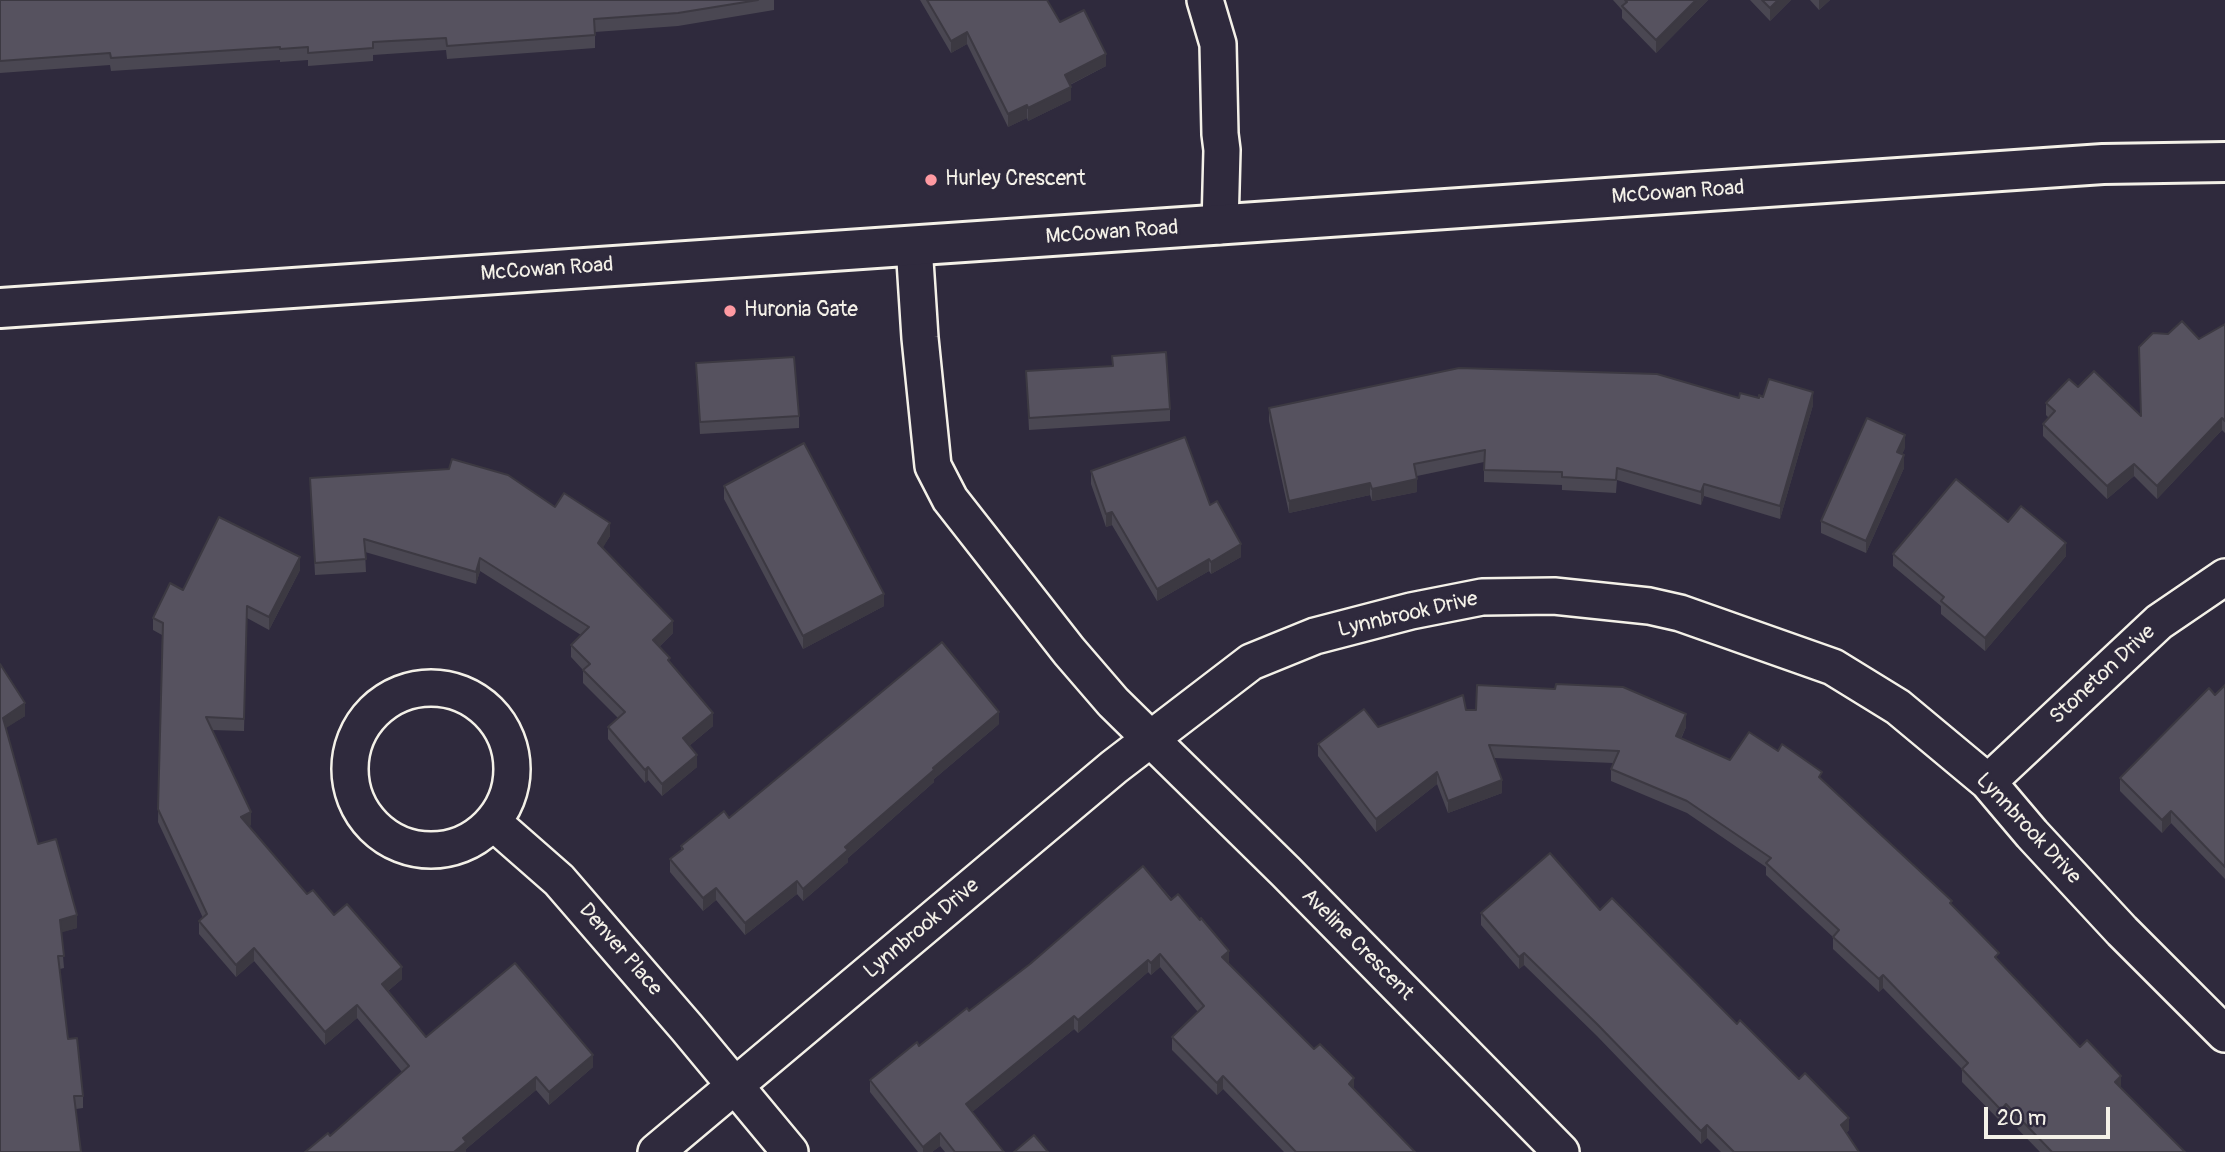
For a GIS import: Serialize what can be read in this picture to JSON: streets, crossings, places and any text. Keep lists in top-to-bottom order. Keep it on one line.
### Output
{"streets":{"main road":["McCowan Road"],"street":["Lynnbrook Drive","Stoneton Drive","Aveline Crescent","Denver Place"]},"crossings":[["Lynnbrook Drive","Stoneton Drive"],["Lynnbrook Drive","Aveline Crescent"],["Lynnbrook Drive","Denver Place"]],"places":["Hurley Crescent","Huronia Gate"],"scale_bar":"20 m"}
